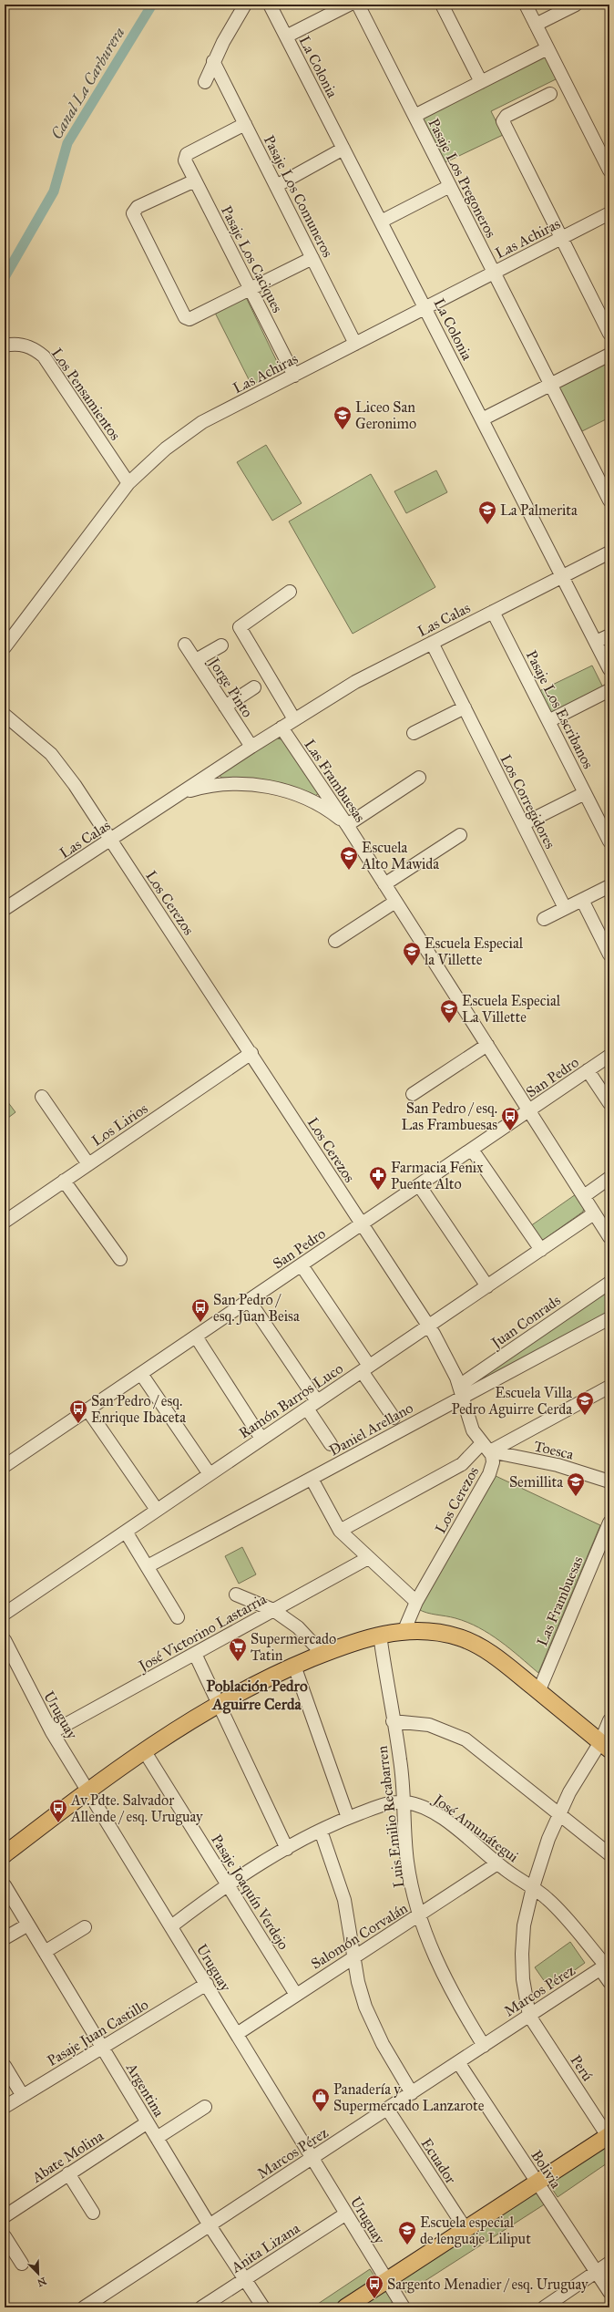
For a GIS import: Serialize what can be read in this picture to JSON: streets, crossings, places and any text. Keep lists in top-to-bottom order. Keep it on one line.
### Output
{"streets":{"street":["La Colonia","Pasaje Los Pregoneros","Pasaje Los Comuneros","Las Achiras","Pasaje Los Caciques","Los Pensamientos","Las Calas","Jorge Pinto","Pasaje Los Escribanos","Las Frambuesas","Los Corregidores","Los Cerezos","San Pedro","Los Lirios","Juan Conrads","Ramón Barros Luco","Daniel Arellano","Toesca","José Victorino Lastarria","Uruguay","Luis Emilio Recabarren","José Amunátegui","Pasaje Joaquín Verdejo","Salomón Corvalán","Marcos Pérez","Pasaje Juan Castillo","Perú","Argentina","Abate Molina","Ecuador","Bolivia","Anita Lizana"]},"crossings":[["La Colonia","Las Achiras"],["La Colonia","Las Calas"],["Pasaje Los Pregoneros","Las Achiras"],["Pasaje Los Comuneros","Las Achiras"],["Pasaje Los Comuneros","Pasaje Los Caciques"],["Las Achiras","Pasaje Los Caciques"],["Las Achiras","Los Pensamientos"],["Las Calas","Jorge Pinto"],["Las Calas","Pasaje Los Escribanos"],["Las Calas","Las Frambuesas"],["Las Calas","Los Corregidores"],["Las Calas","Los Cerezos"],["Las Frambuesas","San Pedro"],["Las Frambuesas","Ramón Barros Luco"],["Los Cerezos","San Pedro"],["Los Cerezos","Los Lirios"],["Los Cerezos","Juan Conrads"],["Los Cerezos","Ramón Barros Luco"],["Los Cerezos","Daniel Arellano"],["Los Cerezos","Toesca"],["Juan Conrads","Daniel Arellano"],["José Victorino Lastarria","Uruguay"],["Uruguay","José Amunátegui"],["Uruguay","Salomón Corvalán"],["Uruguay","Marcos Pérez"],["Uruguay","Pasaje Juan Castillo"],["Uruguay","Anita Lizana"],["Luis Emilio Recabarren","José Amunátegui"],["Luis Emilio Recabarren","Salomón Corvalán"],["Luis Emilio Recabarren","Marcos Pérez"],["José Amunátegui","Pasaje Joaquín Verdejo"],["José Amunátegui","Salomón Corvalán"],["José Amunátegui","Marcos Pérez"],["Pasaje Joaquín Verdejo","Salomón Corvalán"],["Marcos Pérez","Perú"],["Marcos Pérez","Argentina"],["Marcos Pérez","Ecuador"],["Marcos Pérez","Bolivia"],["Pasaje Juan Castillo","Argentina"],["Argentina","Abate Molina"],["Argentina","Anita Lizana"]],"districts":["Población Pedro Aguirre Cerda"],"water":["Canal La Carburera"],"places":{"school or university":["Liceo San Geronimo","La Palmerita","Escuela Alto Mawida","Escuela Especial la Villette","Escuela Especial La Villette","Escuela Villa Pedro Aguirre Cerda","Semillita","Escuela especial de lenguaje Liliput"],"bus stop":["San Pedro / esq. Las Frambuesas","San Pedro / esq. Juan Beisa","San Pedro / esq. Enrique Ibaceta","Av.Pdte. Salvador Allende / esq. Uruguay","Sargento Menadier / esq. Uruguay"],"pharmacy":["Farmacia Fenix Puente Alto"],"supermarket":["Supermercado Tatin"],"shop":["Panadería y Supermercado Lanzarote"]},"north":"bottom right"}
